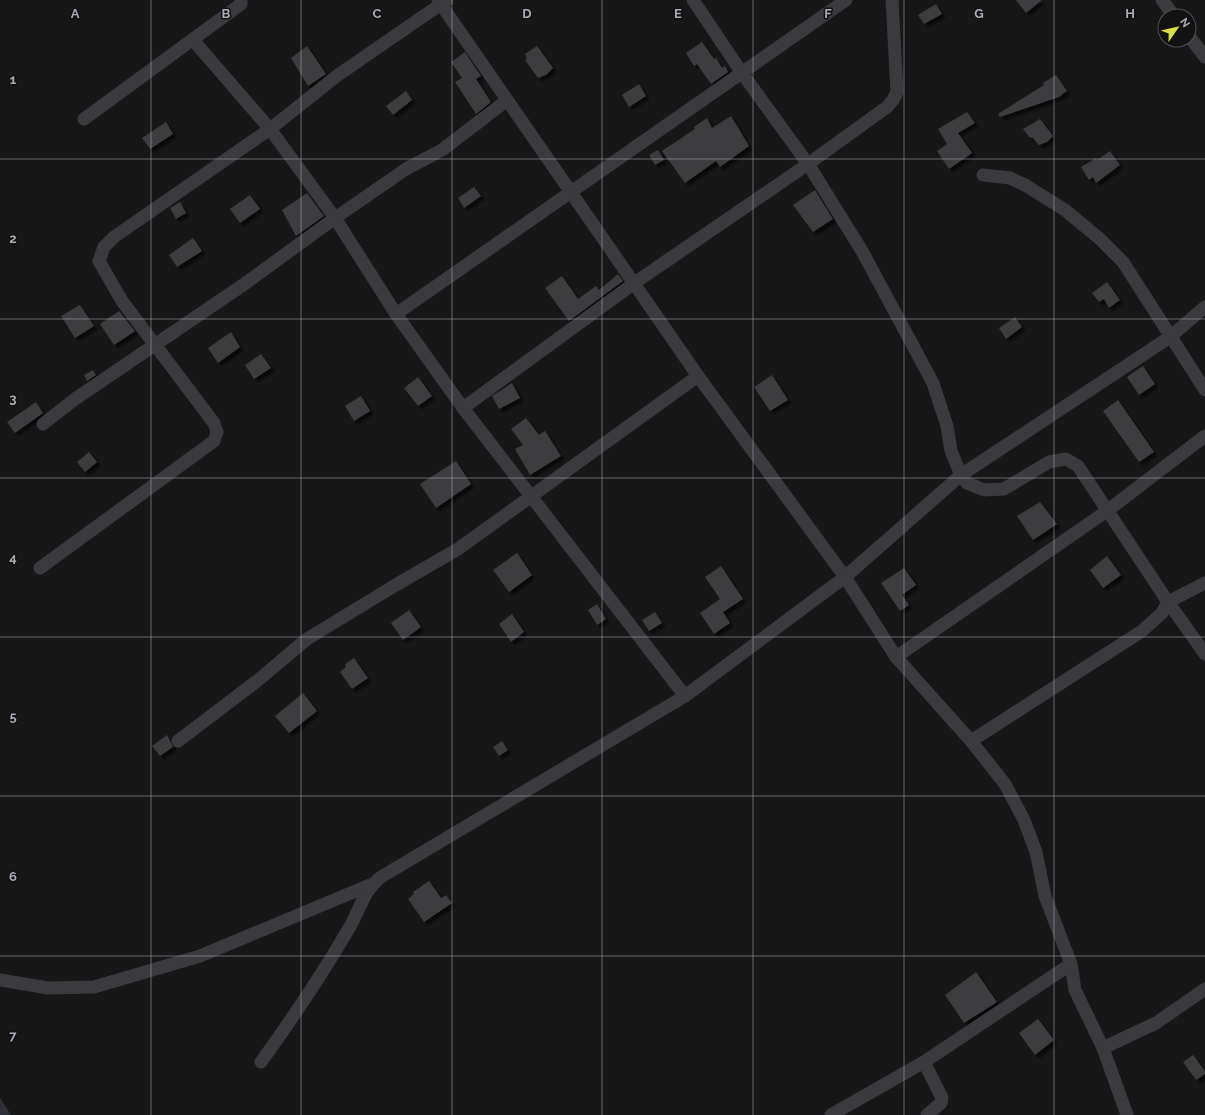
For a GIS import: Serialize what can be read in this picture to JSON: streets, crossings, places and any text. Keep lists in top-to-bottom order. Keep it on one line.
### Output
{"north":"top right","grid":{"columns":["A","B","C","D","E","F","G","H"],"rows":["1","2","3","4","5","6","7"]}}
